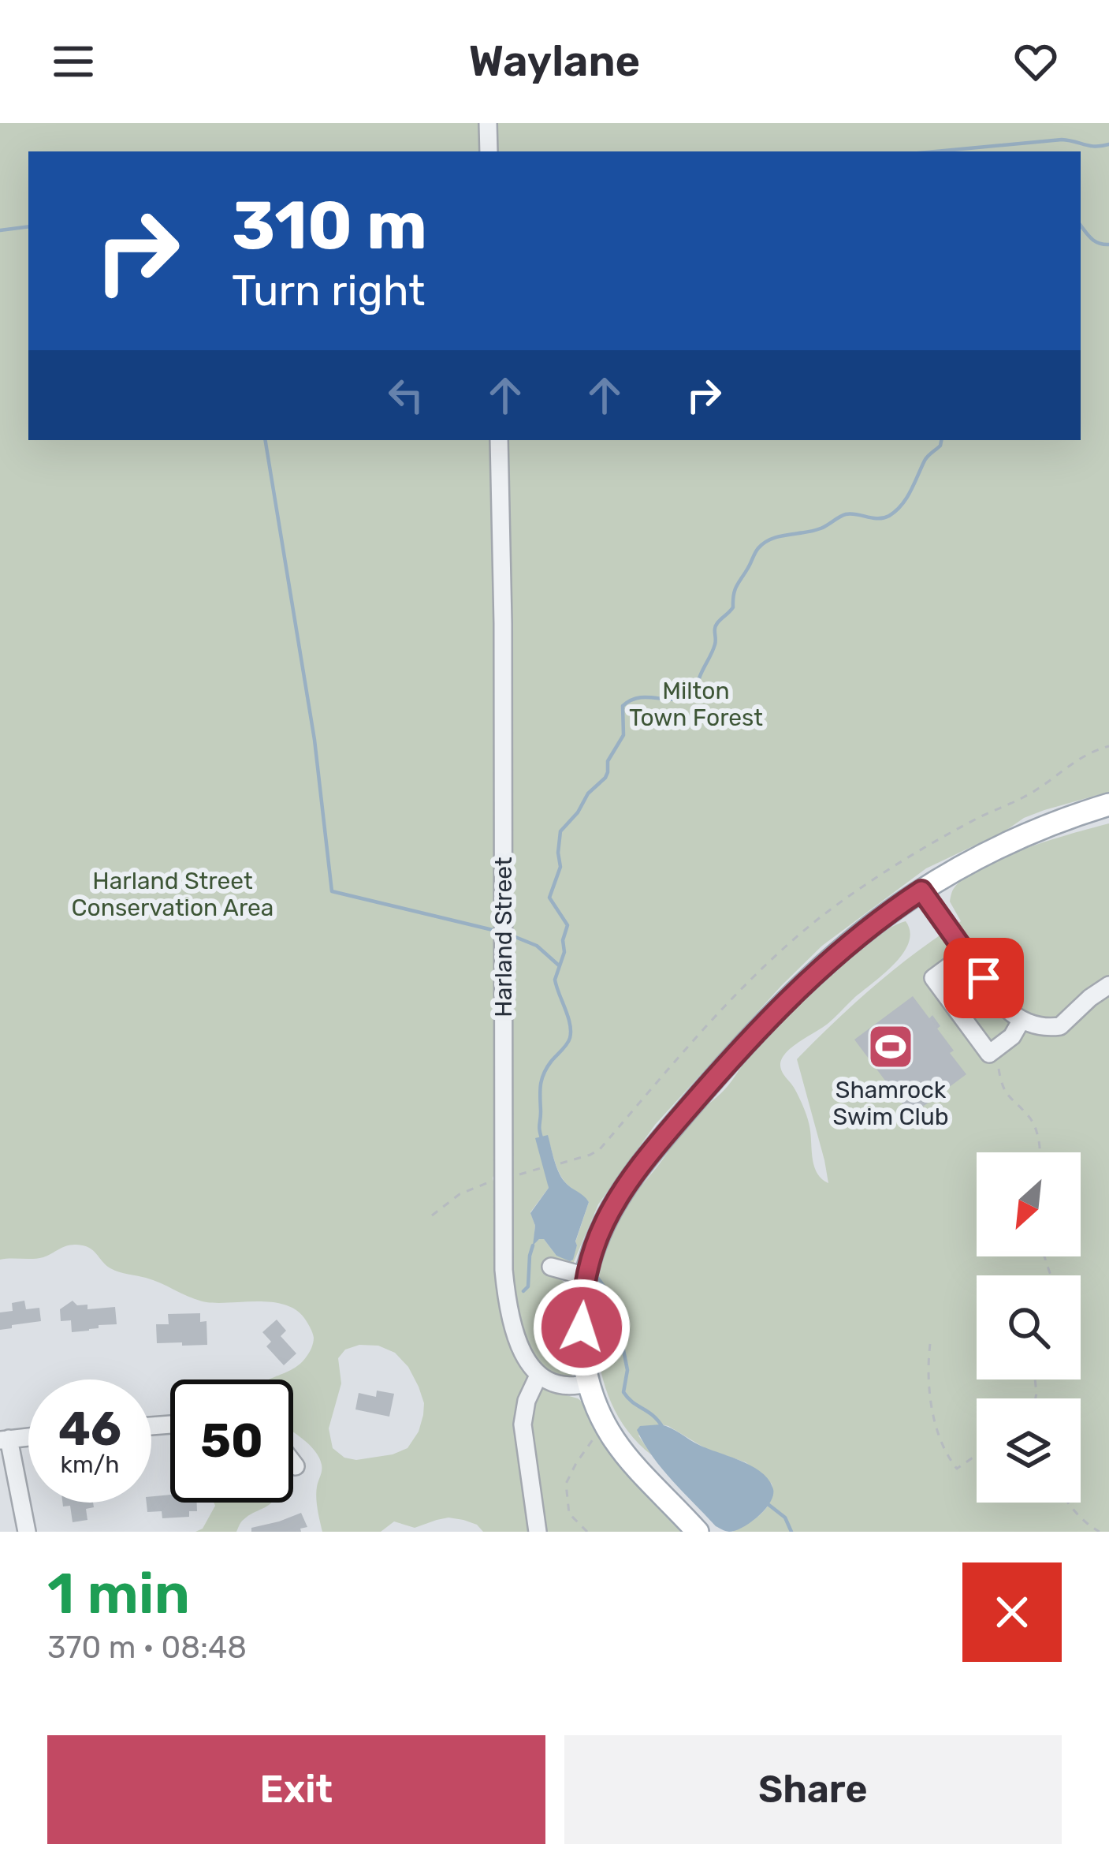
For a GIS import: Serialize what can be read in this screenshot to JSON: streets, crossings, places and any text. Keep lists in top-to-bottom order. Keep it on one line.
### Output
{"streets":{"street":["Harland Street"]},"parks":["Milton Town Forest","Harland Street Conservation Area"],"places":{"sports":["Shamrock Swim Club"]},"north":"bottom left","page":{"header":"Waylane","turn":["310 m","Turn right"],"speed":"46 km/h","limit":"50","heading":["1 min","370 m · 08:48"],"buttons":["Exit","Share"]}}
